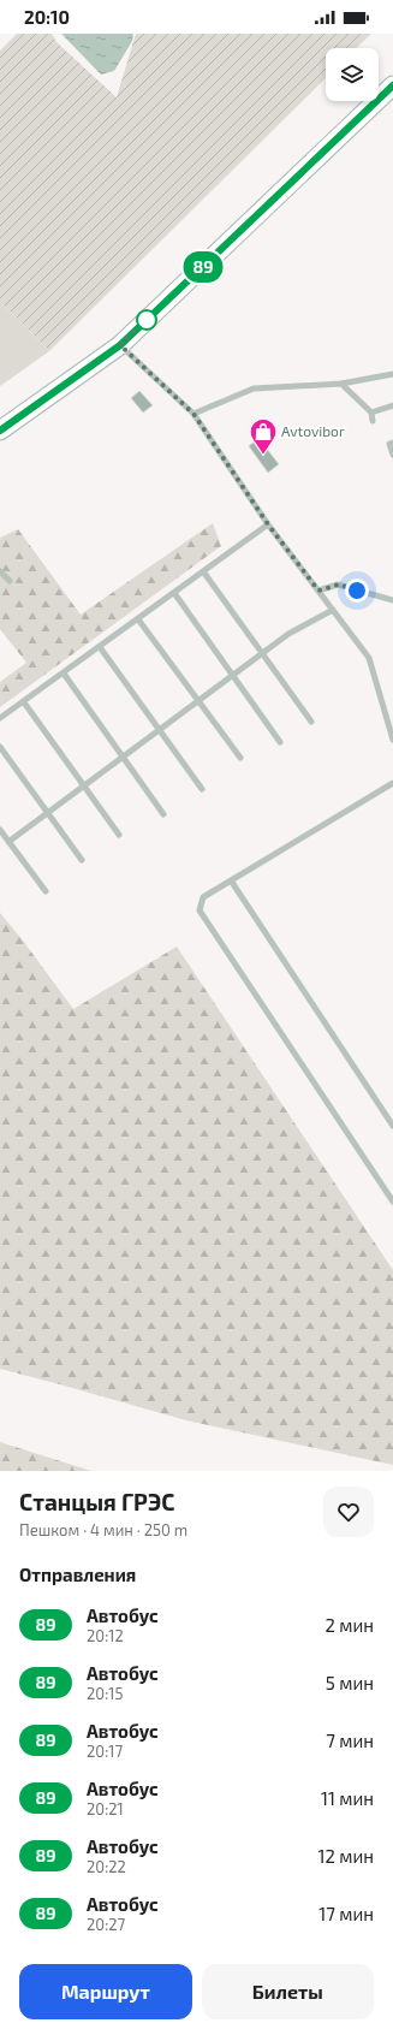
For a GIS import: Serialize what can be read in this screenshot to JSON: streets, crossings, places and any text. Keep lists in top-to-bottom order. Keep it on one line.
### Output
{"places":{"shop":["Avtovibor"]},"lines":["bus line 89"],"page":{"status":"20:10","on_map":"89","heading":[["Станцыя ГРЭС","Пешком · 4 мин · 250 m"],"Отправления"],"list":[{"mark":"89","name":"Автобус","note":"20:12","value":"2 мин"},{"mark":"89","name":"Автобус","note":"20:15","value":"5 мин"},{"mark":"89","name":"Автобус","note":"20:17","value":"7 мин"},{"mark":"89","name":"Автобус","note":"20:21","value":"11 мин"},{"mark":"89","name":"Автобус","note":"20:22","value":"12 мин"},{"mark":"89","name":"Автобус","note":"20:27","value":"17 мин"}],"buttons":["Маршрут","Билеты"]}}
